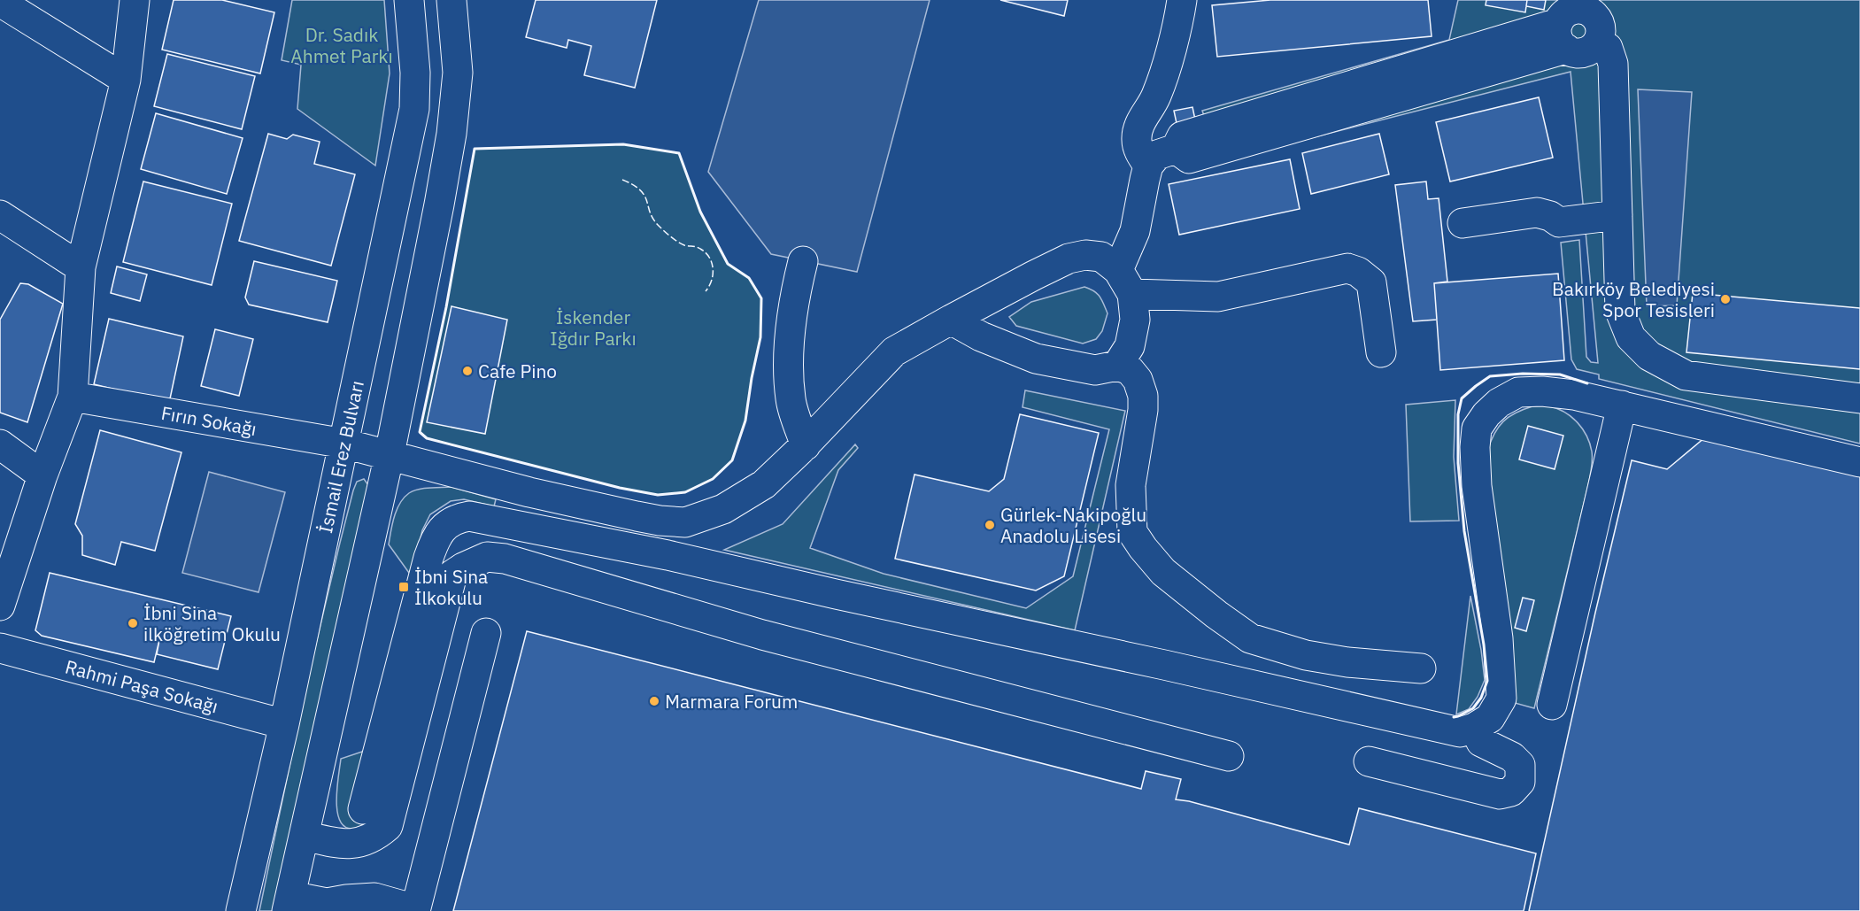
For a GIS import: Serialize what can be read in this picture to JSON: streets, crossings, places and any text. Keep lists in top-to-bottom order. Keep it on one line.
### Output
{"streets":{"street":["Fırın Sokağı","İsmail Erez Bulvarı","Rahmi Paşa Sokağı"]},"crossings":[["Fırın Sokağı","İsmail Erez Bulvarı"],["İsmail Erez Bulvarı","Rahmi Paşa Sokağı"]],"parks":["Dr. Sadık Ahmet Parkı","İskender Iğdır Parkı"],"places":{"other":["Bakırköy Belediyesi Spor Tesisleri","Cafe Pino","Gürlek-Nakipoğlu Anadolu Lisesi","İbni Sina ilköğretim Okulu","Marmara Forum"],"transit":["İbni Sina İlkokulu"]}}
